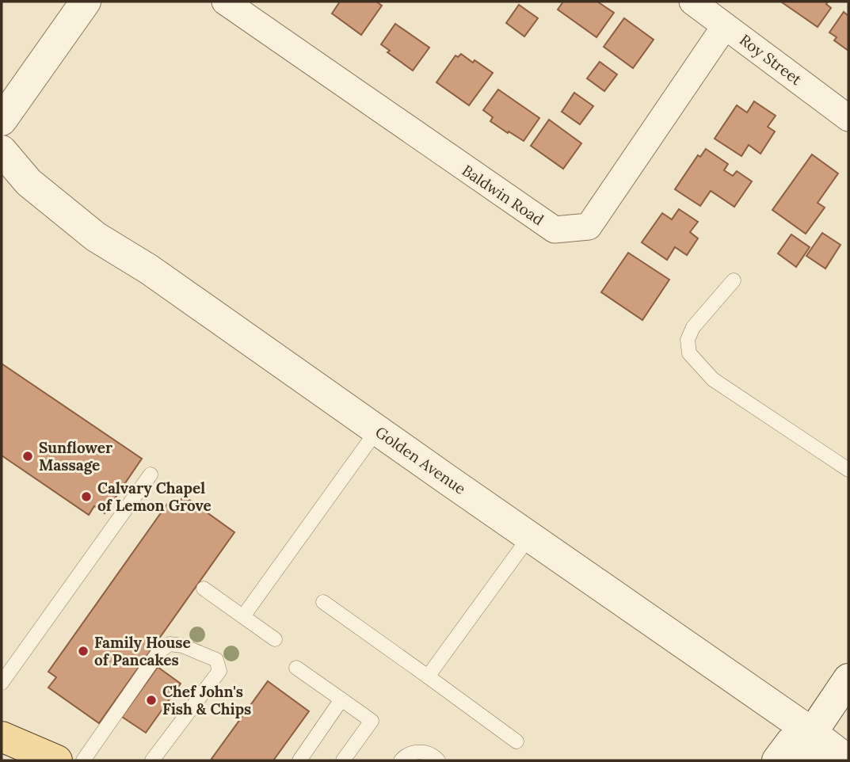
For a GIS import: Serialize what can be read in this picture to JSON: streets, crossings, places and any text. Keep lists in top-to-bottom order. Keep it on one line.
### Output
{"streets":{"street":["Roy Street","Baldwin Road","Golden Avenue"]},"crossings":[["Roy Street","Baldwin Road"]],"places":["Sunflower Massage","Calvary Chapel of Lemon Grove","Family House of Pancakes","Chef John's Fish & Chips"]}
